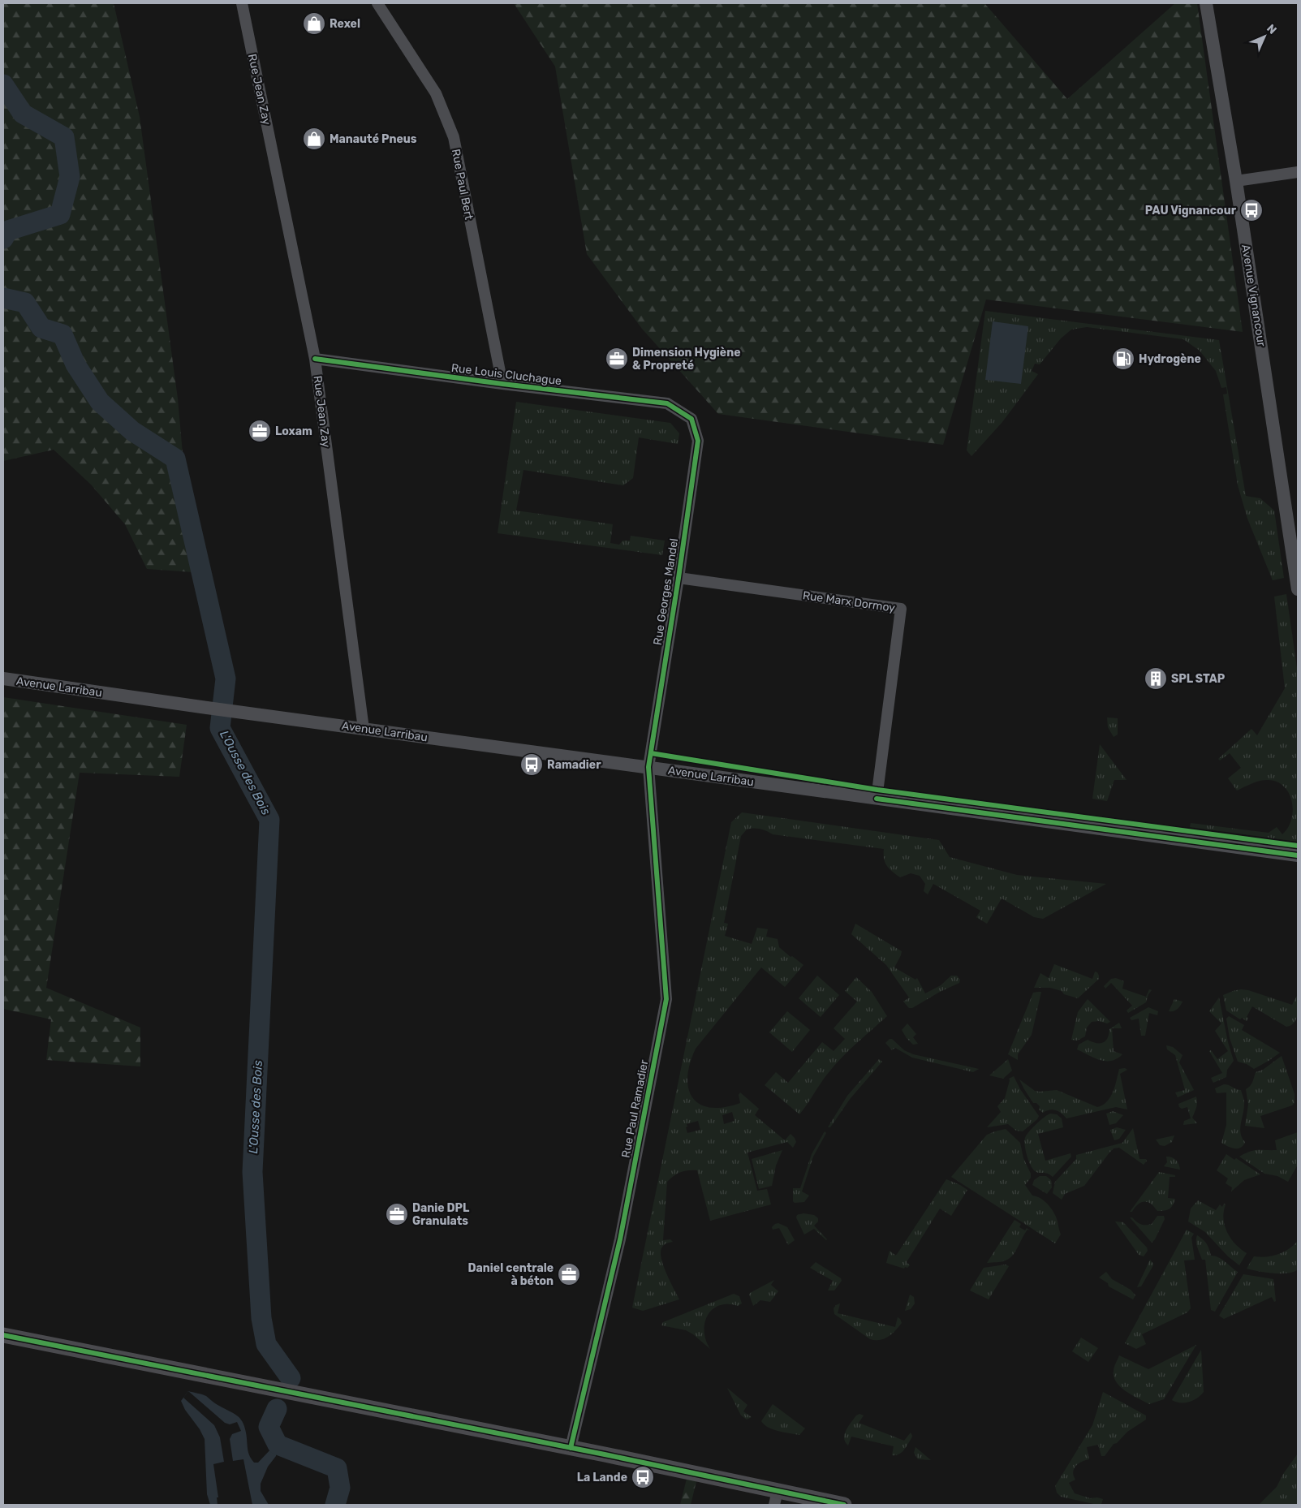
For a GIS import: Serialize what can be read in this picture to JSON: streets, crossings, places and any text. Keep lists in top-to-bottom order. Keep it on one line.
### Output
{"streets":{"street":["Rue Jean Zay","Rue Paul Bert","Avenue Vignancour","Rue Louis Cluchague","Rue Georges Mandel","Rue Marx Dormoy","Avenue Larribau","Rue Paul Ramadier"]},"crossings":[["Rue Jean Zay","Rue Louis Cluchague"],["Rue Jean Zay","Avenue Larribau"],["Rue Paul Bert","Rue Louis Cluchague"],["Rue Louis Cluchague","Rue Georges Mandel"],["Rue Georges Mandel","Rue Marx Dormoy"],["Rue Georges Mandel","Avenue Larribau"],["Rue Georges Mandel","Rue Paul Ramadier"],["Rue Marx Dormoy","Avenue Larribau"],["Avenue Larribau","Rue Paul Ramadier"]],"water":["L'Ousse des Bois"],"places":{"shop":["Rexel","Manauté Pneus"],"bus stop":["PAU Vignancour","Ramadier","La Lande"],"office":["Dimension Hygiène & Propreté","Loxam","Danie DPL Granulats","Daniel centrale à béton"],"fuel station":["Hydrogène"],"building":["SPL STAP"]},"north":"top right"}
